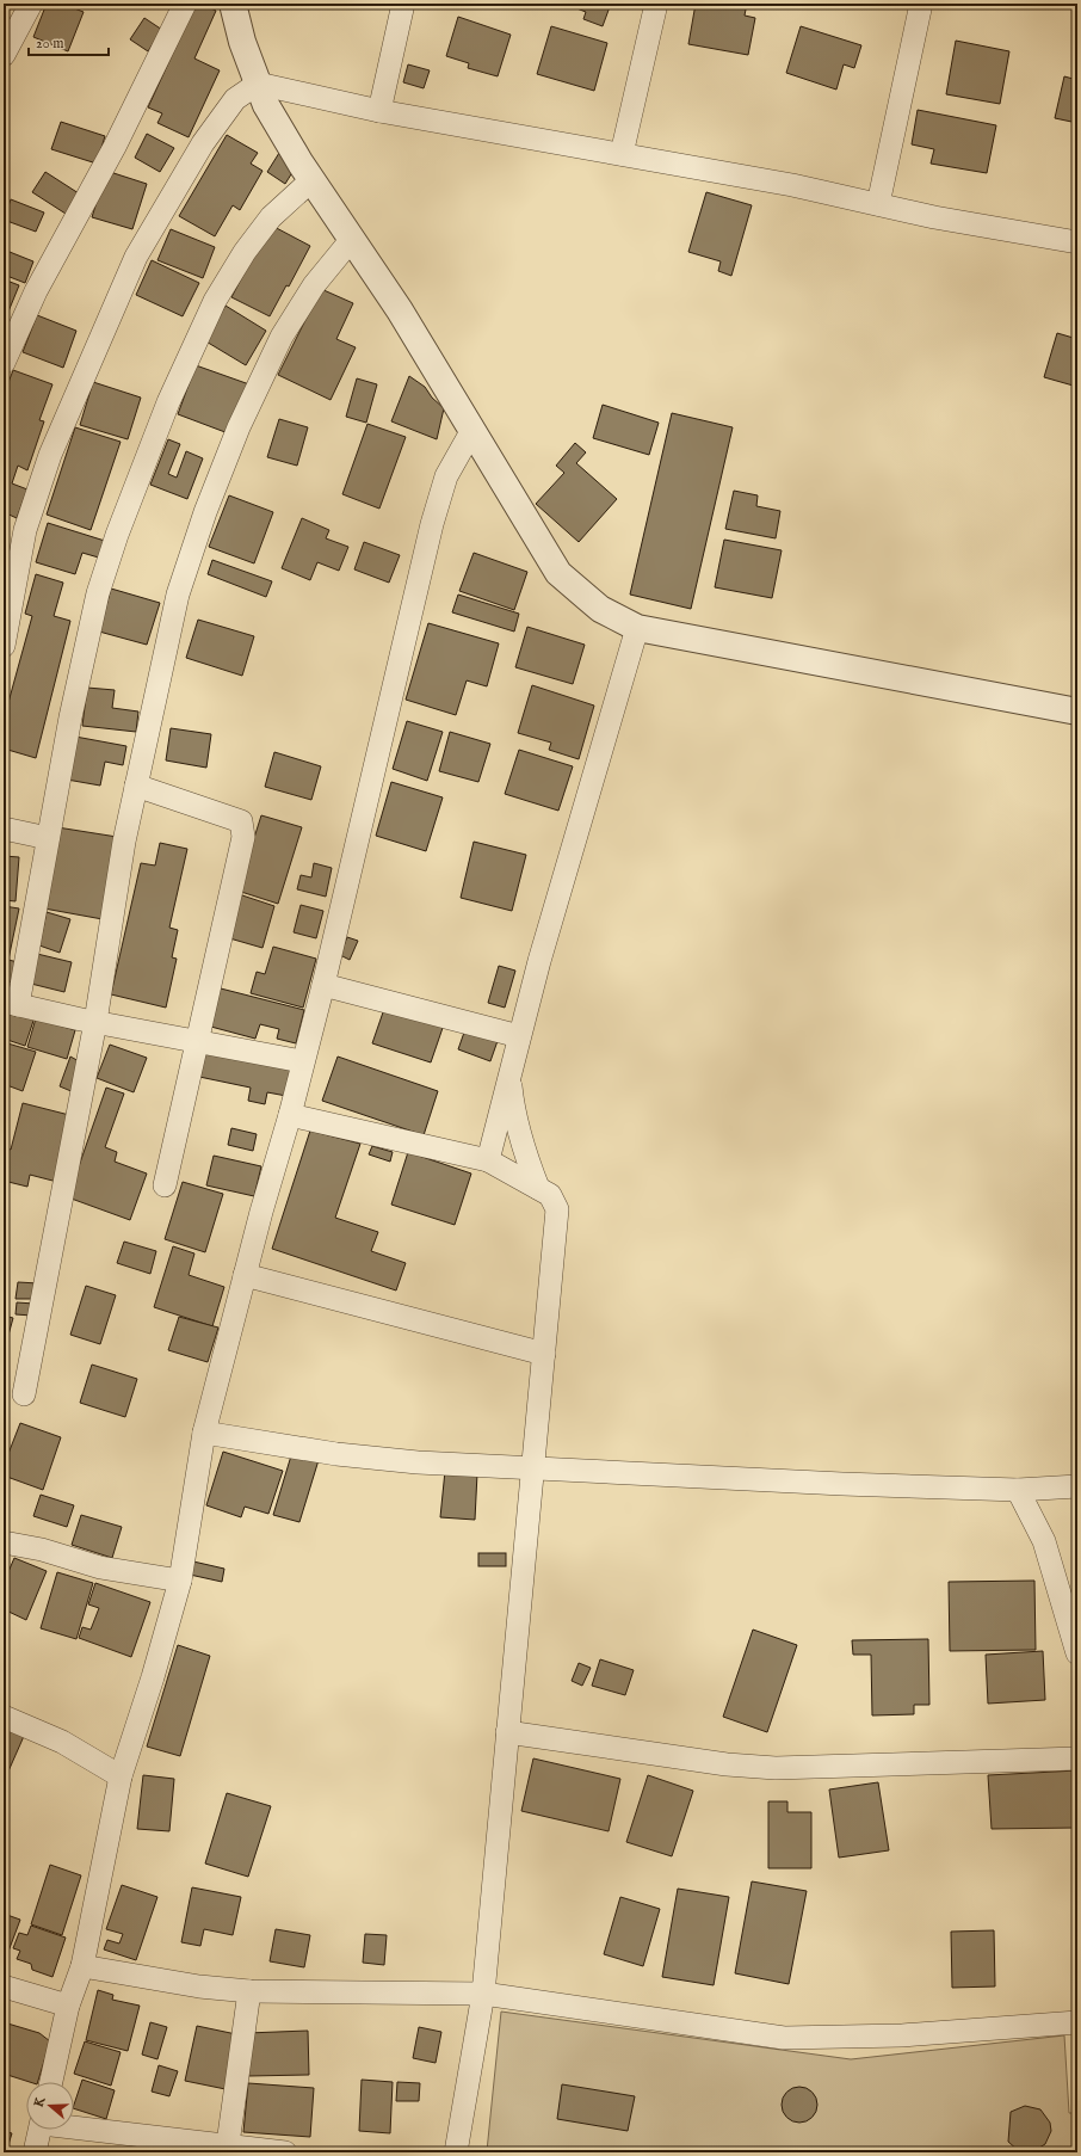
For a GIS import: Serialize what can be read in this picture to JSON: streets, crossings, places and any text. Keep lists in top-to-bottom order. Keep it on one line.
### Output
{"scale_bar":"20 m","north":"left"}
